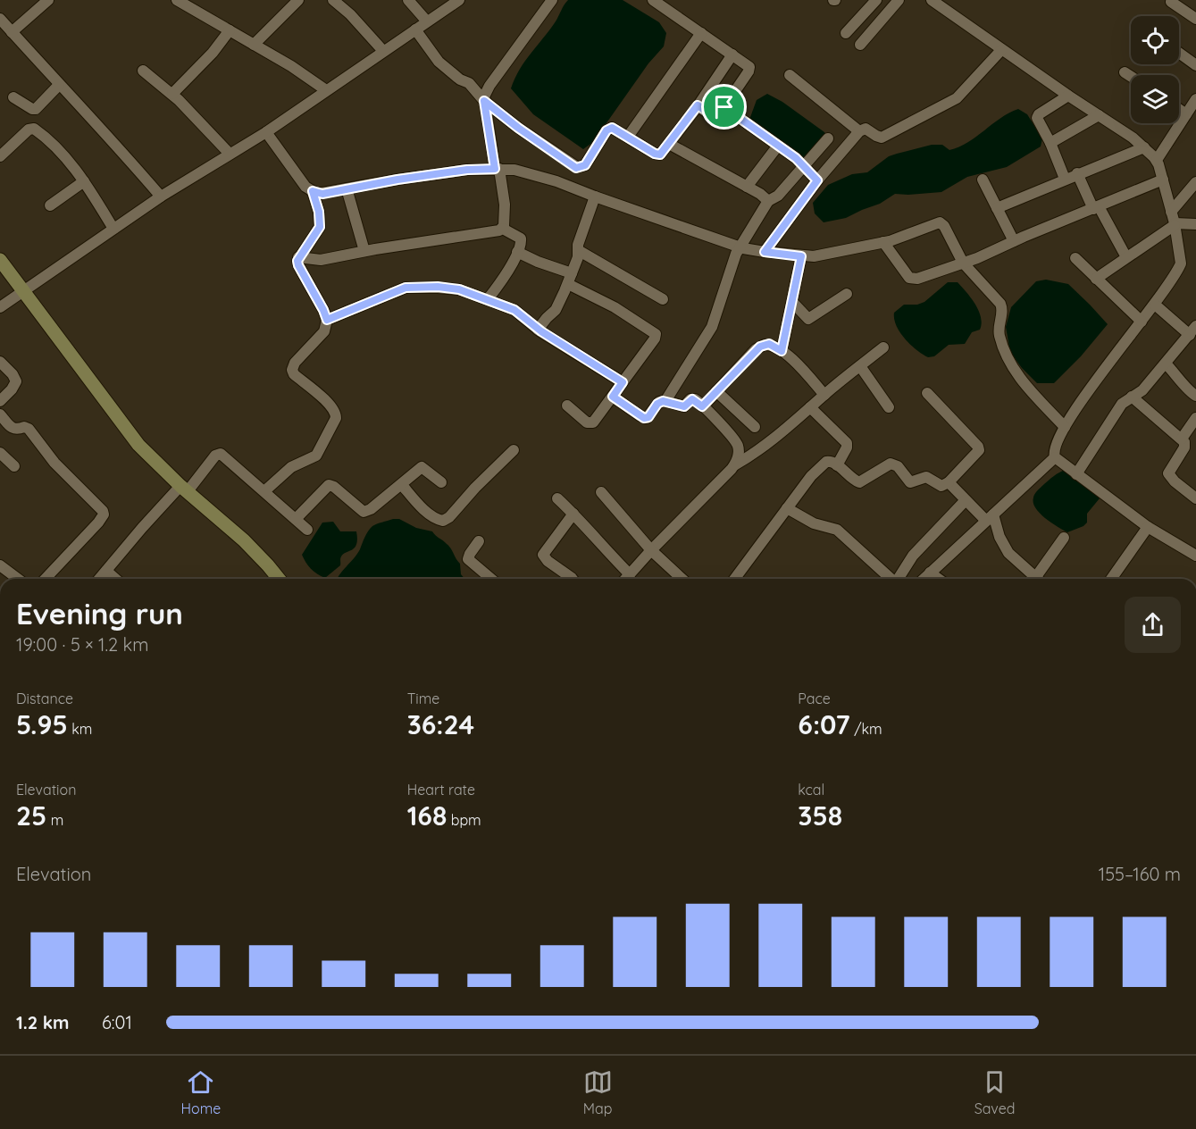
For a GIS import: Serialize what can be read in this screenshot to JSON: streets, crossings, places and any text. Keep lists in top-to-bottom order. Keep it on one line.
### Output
{"page":{"heading":["Evening run","19:00 · 5 × 1.2 km"],"stats":[["Distance","5.95 km"],["Time","36:24"],["Pace","6:07 /km"],["Elevation","25 m"],["Heart rate","168 bpm"],["kcal","358"]],"chart":["Elevation","155–160 m"],"list":[{"name":"1.2 km","note":"6:01"}],"tabs":["Home","Map","Saved"]}}
